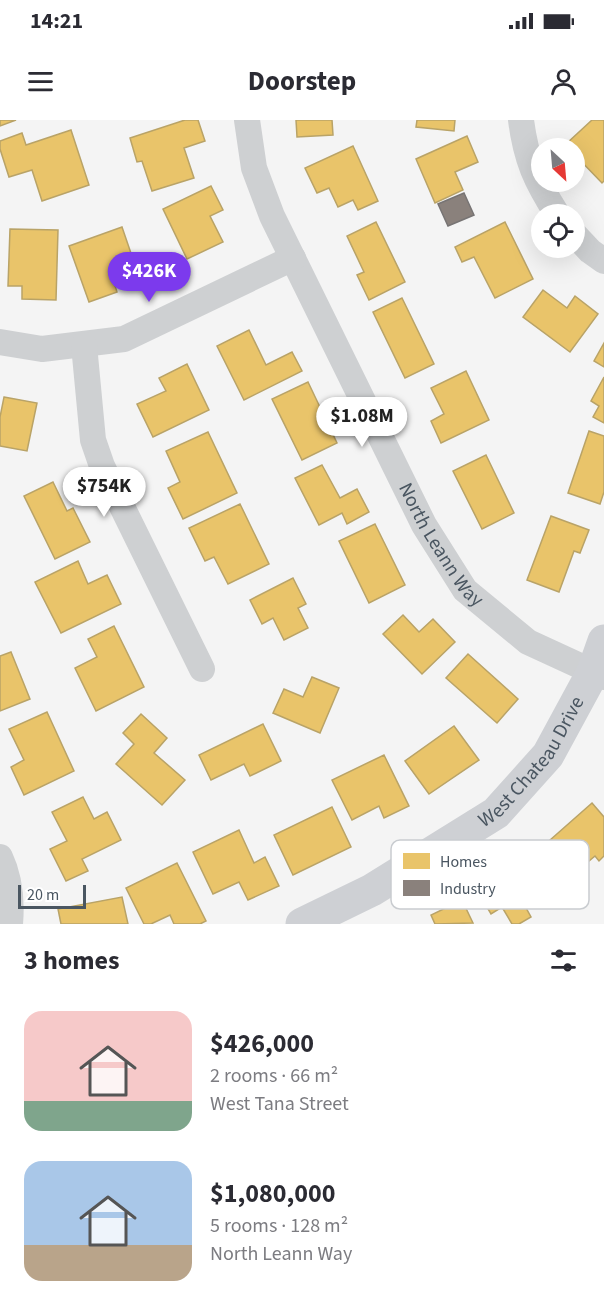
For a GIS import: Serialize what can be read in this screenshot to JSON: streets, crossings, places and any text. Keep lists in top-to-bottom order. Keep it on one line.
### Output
{"streets":{"street":["North Leann Way","West Chateau Drive"]},"crossings":[["North Leann Way","West Chateau Drive"]],"legend":["Homes","Industry"],"scale_bar":"20 m","north":"bottom right","page":{"status":"14:21","header":"Doorstep","price":["$426K","$1.08M","$754K"],"scale":"20 m","heading":"3 homes","list":[{"name":"$426,000","note":"2 rooms · 66 m² · West Tana Street"},{"name":"$1,080,000","note":"5 rooms · 128 m² · North Leann Way"}]}}
